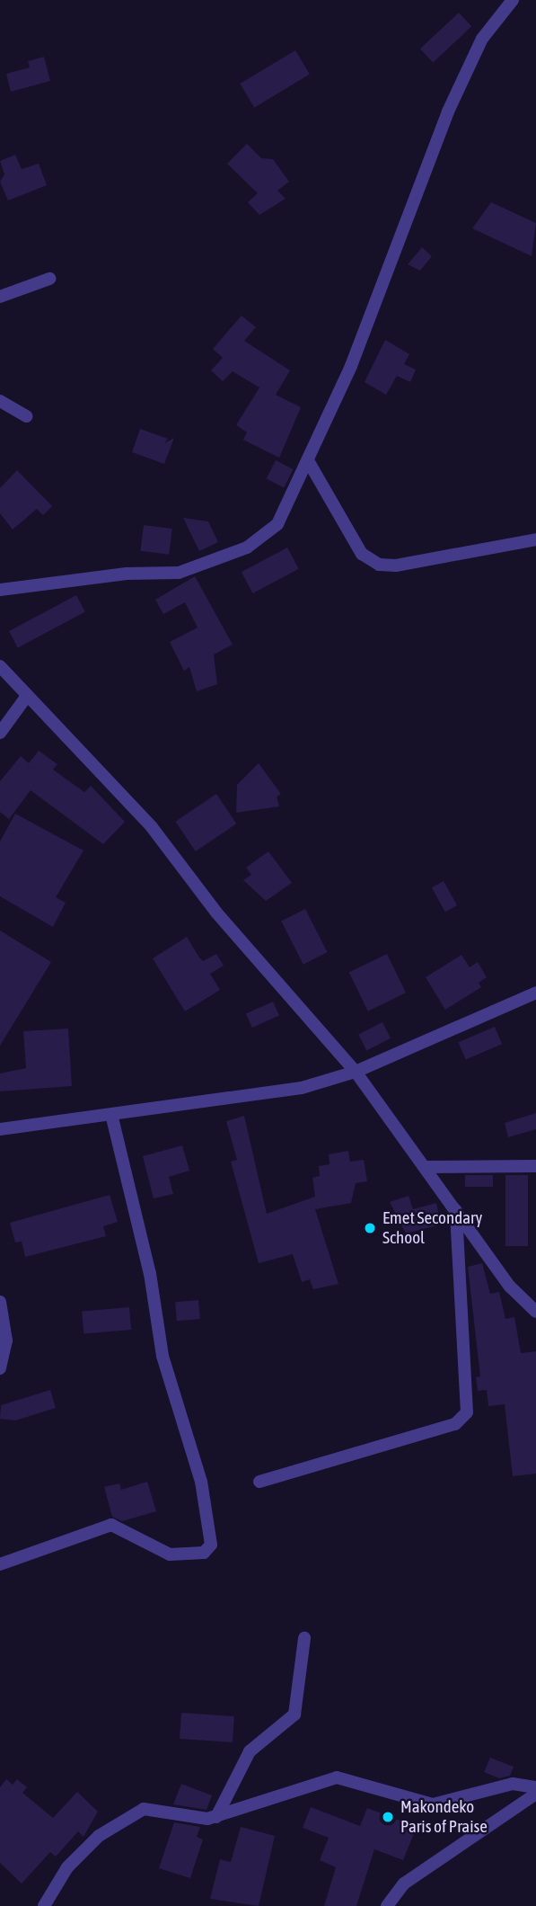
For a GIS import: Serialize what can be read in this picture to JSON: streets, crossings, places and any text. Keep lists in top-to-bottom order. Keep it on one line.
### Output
{"places":["Emet Secondary School","Makondeko Paris of Praise"]}
